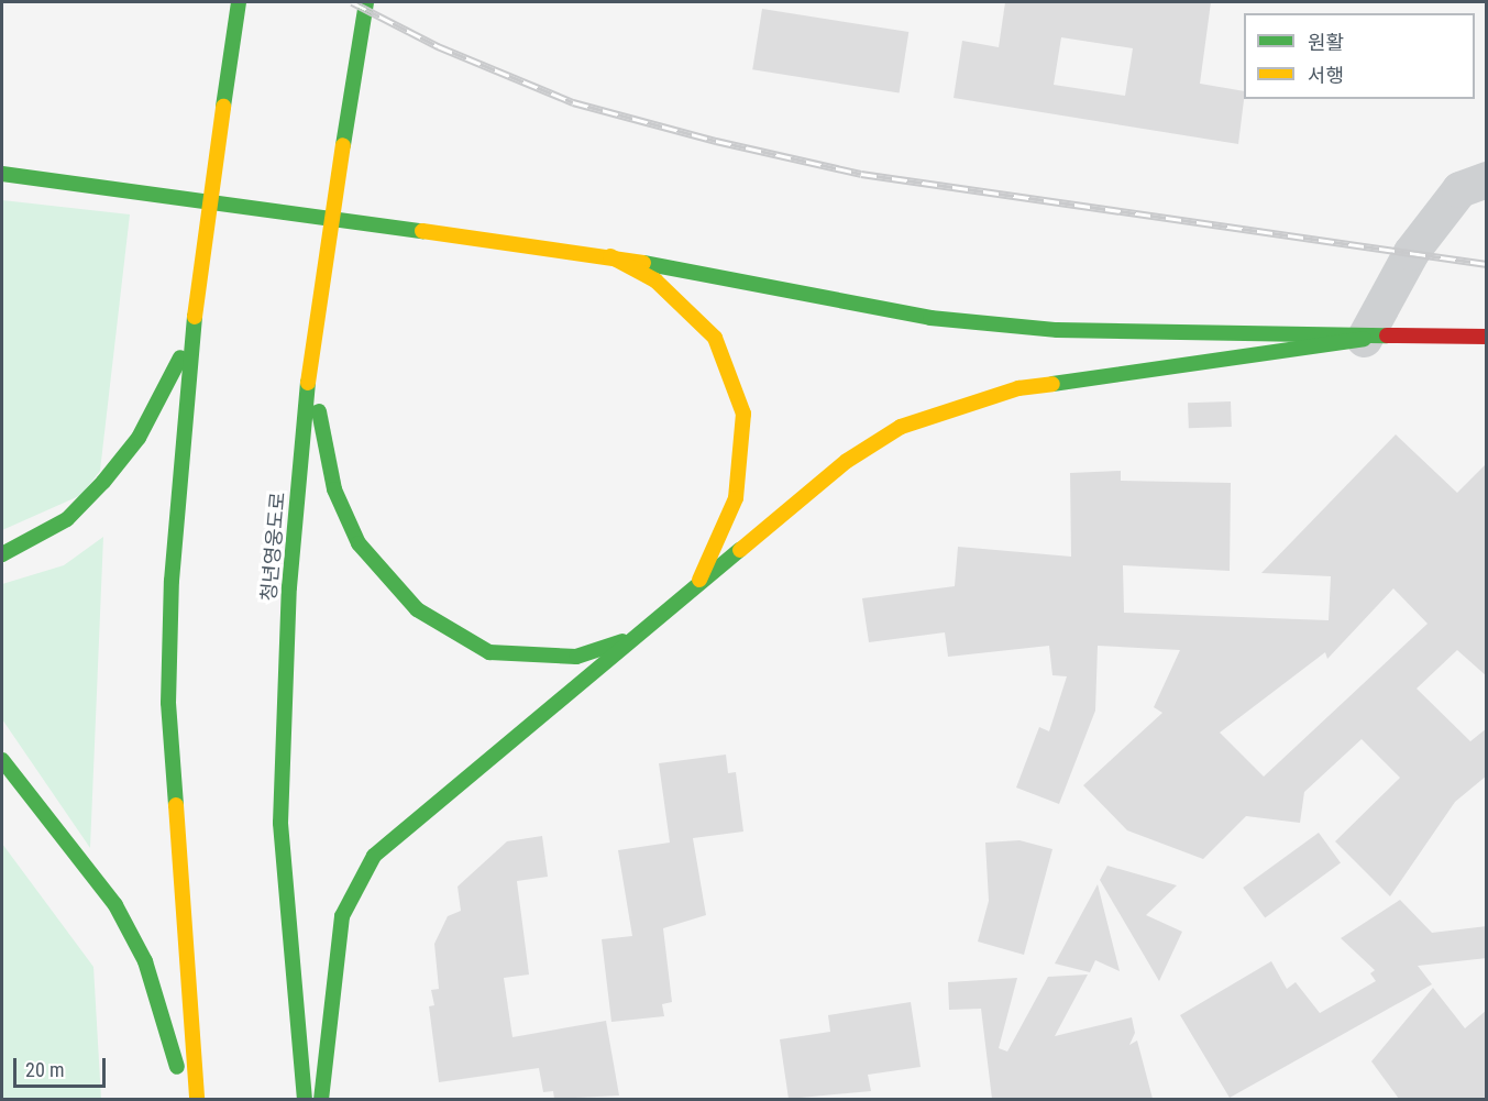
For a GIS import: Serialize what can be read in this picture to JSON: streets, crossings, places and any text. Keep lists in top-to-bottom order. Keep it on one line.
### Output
{"streets":{"main road":["청년영웅도로"]},"legend":["원활","서행"],"scale_bar":"20 m"}
